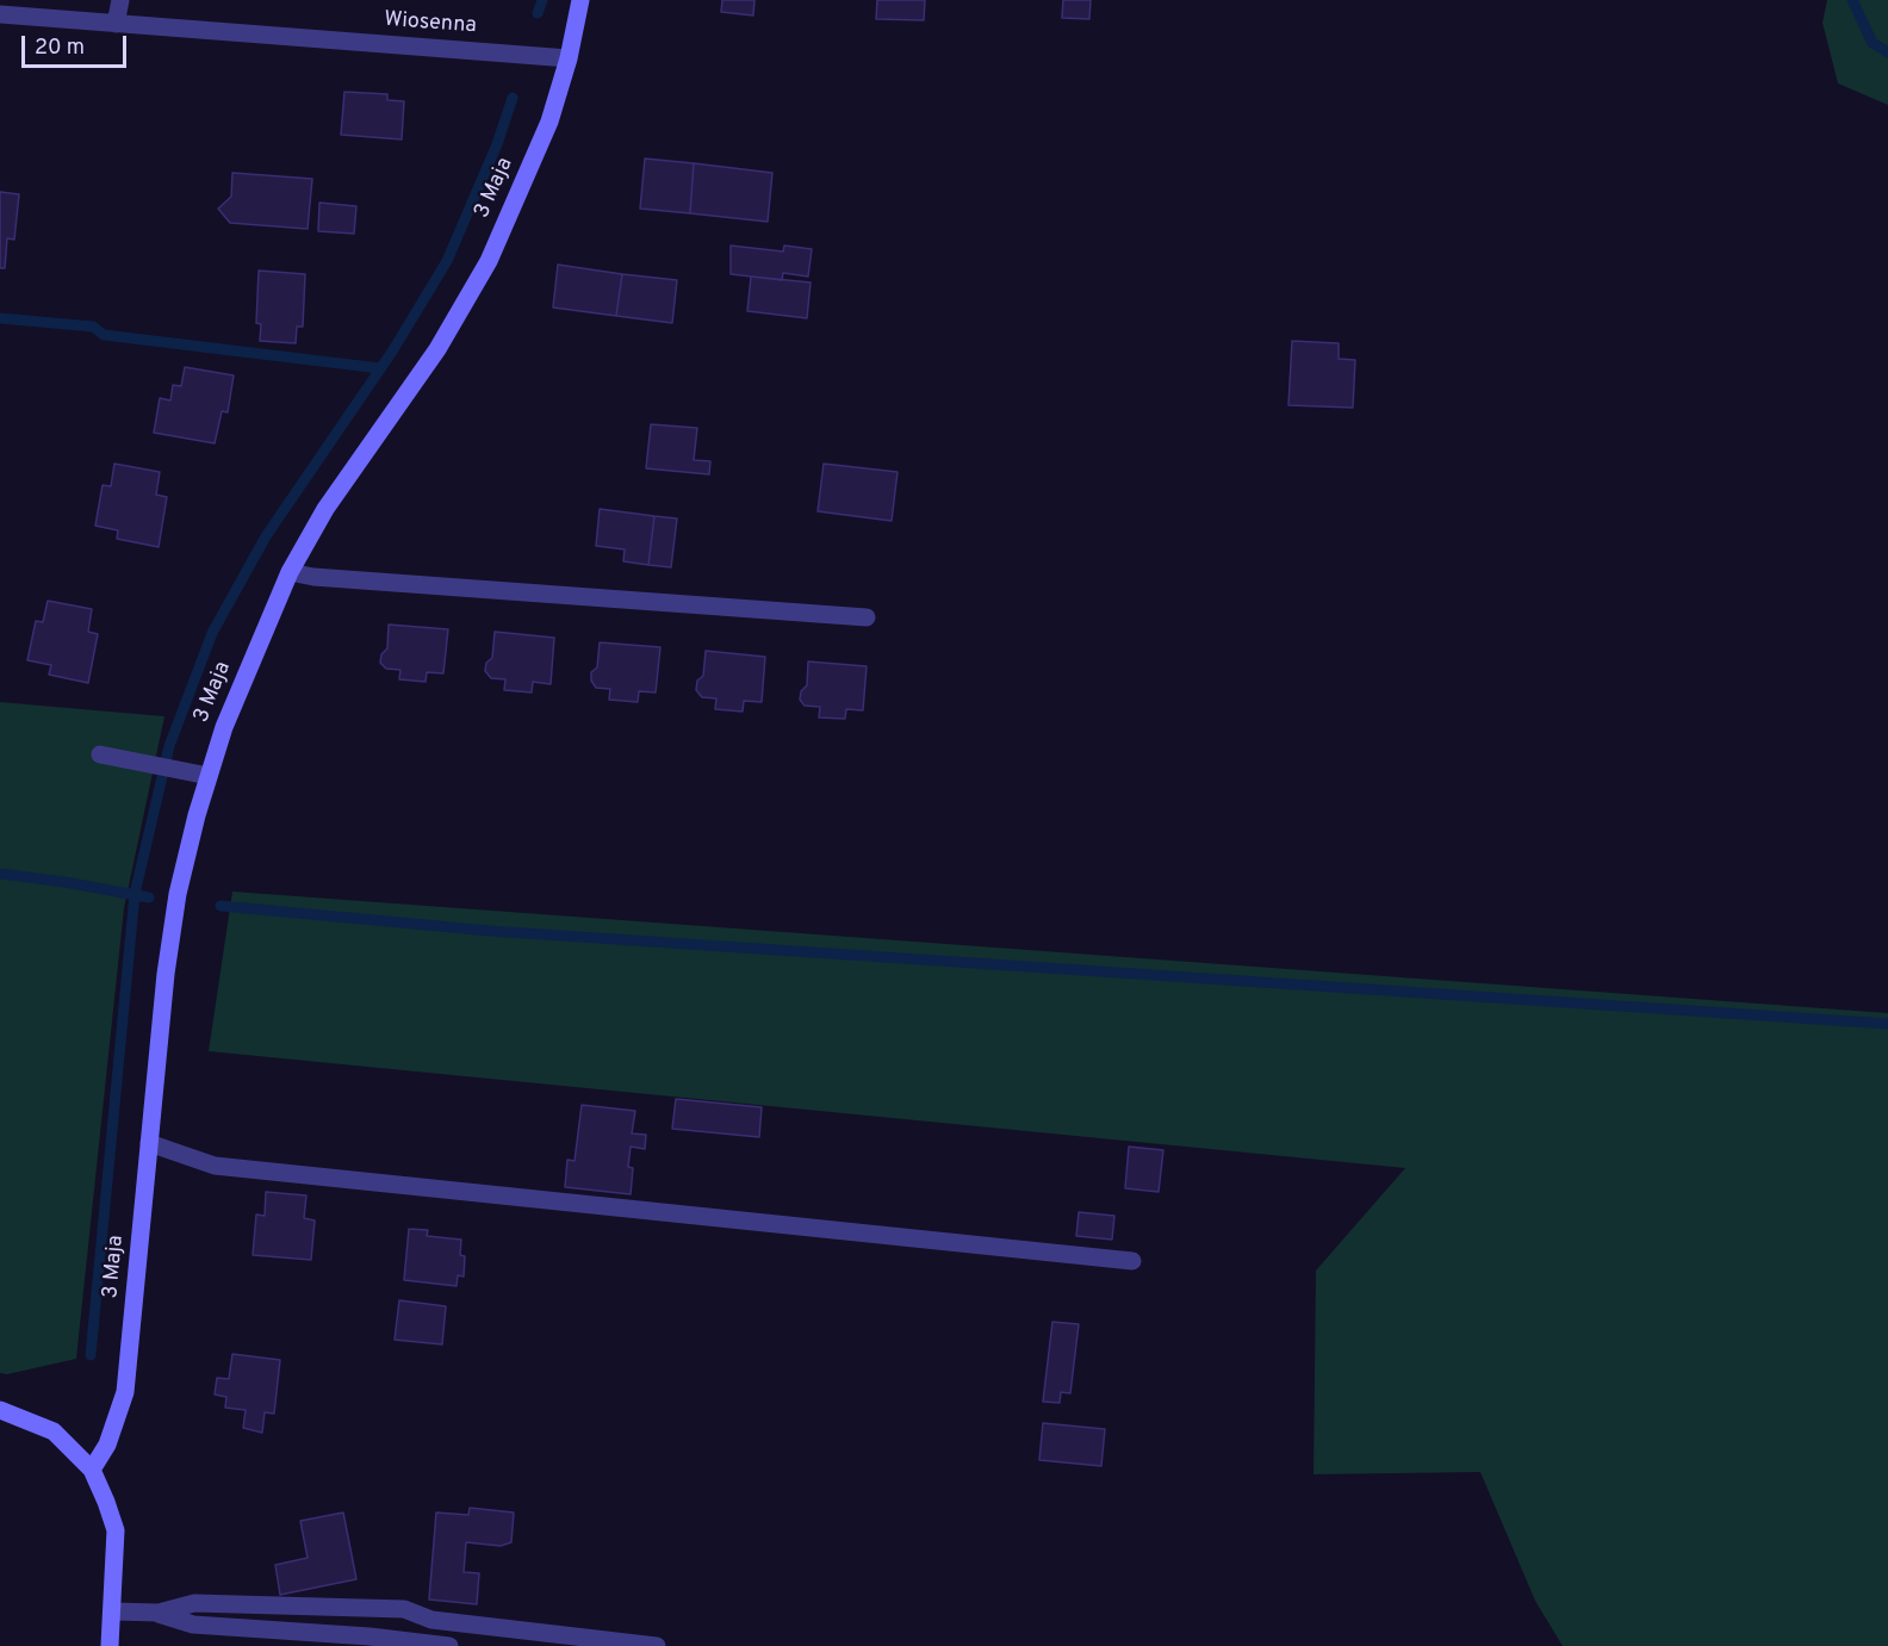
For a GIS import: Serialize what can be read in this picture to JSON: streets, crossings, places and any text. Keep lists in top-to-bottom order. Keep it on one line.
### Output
{"streets":{"street":["Wiosenna","3 Maja"]},"crossings":[["Wiosenna","3 Maja"]],"scale_bar":"20 m"}
